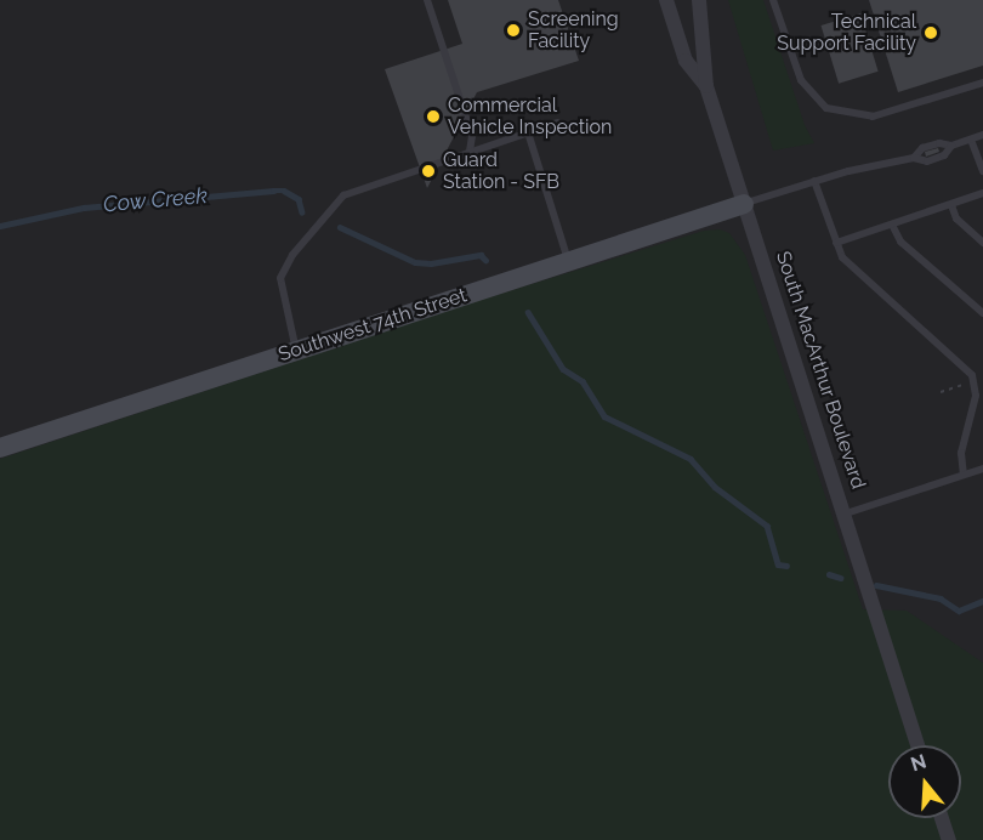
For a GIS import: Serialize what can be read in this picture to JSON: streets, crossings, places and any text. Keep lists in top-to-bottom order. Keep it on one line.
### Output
{"streets":{"street":["Southwest 74th Street","South MacArthur Boulevard"]},"crossings":[["Southwest 74th Street","South MacArthur Boulevard"]],"water":["Cow Creek"],"places":["Screening Facility","Technical Support Facility","Commercial Vehicle Inspection","Guard Station - SFB"],"north":"top"}
